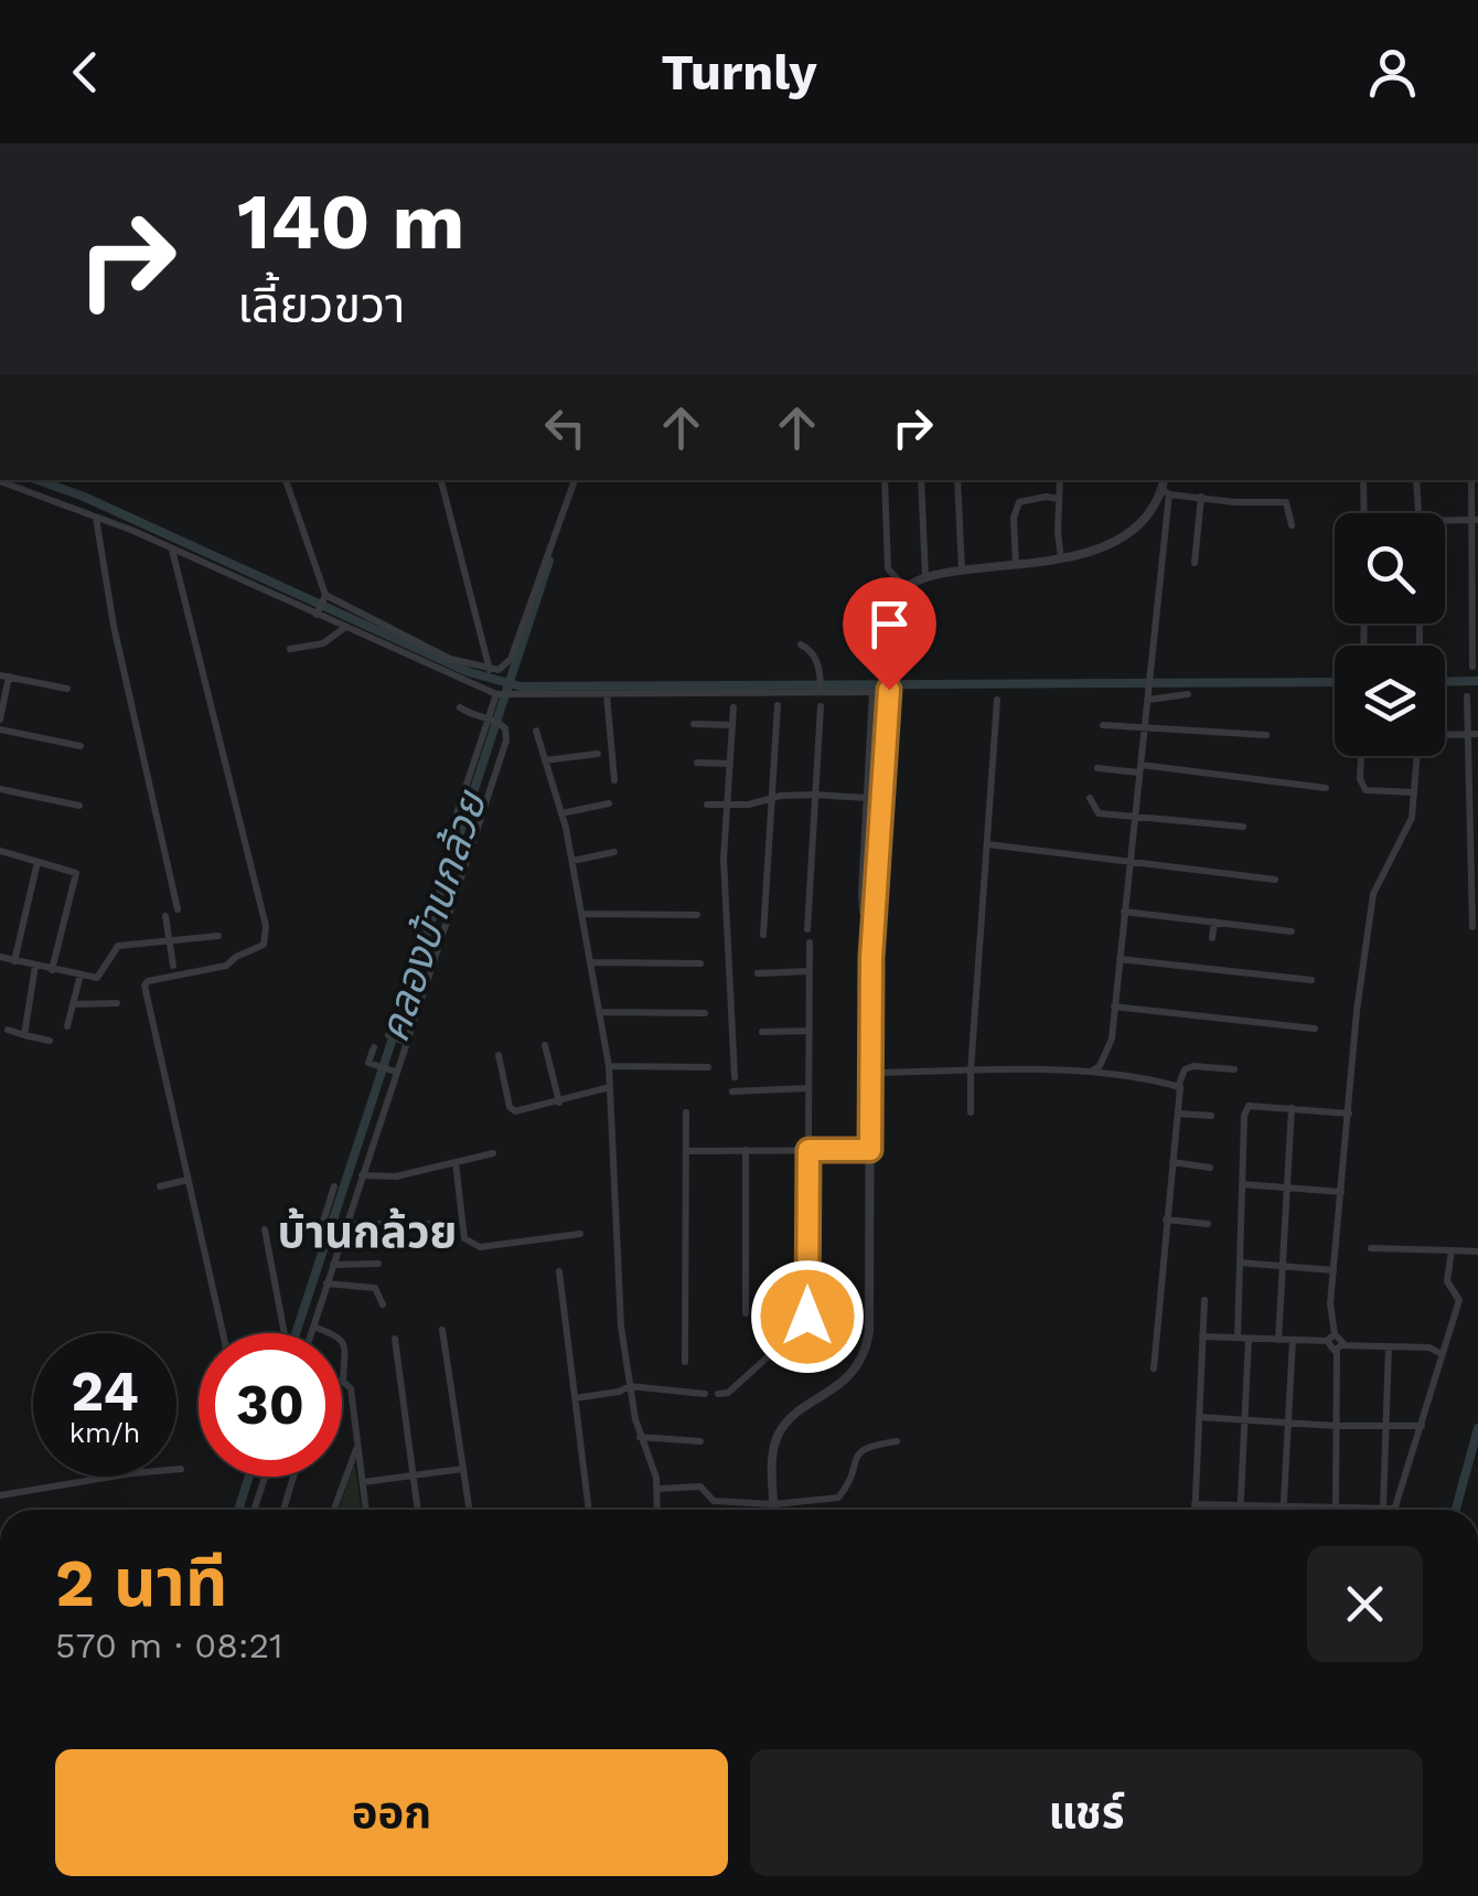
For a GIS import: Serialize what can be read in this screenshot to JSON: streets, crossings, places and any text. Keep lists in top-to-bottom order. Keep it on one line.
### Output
{"districts":["บ้านกล้วย"],"water":["คลองบ้านกล้วย"],"page":{"header":"Turnly","turn":["140 m","เลี้ยวขวา"],"speed":"24 km/h","limit":"30","heading":["2 นาที","570 m · 08:21"],"buttons":["ออก","แชร์"]}}
